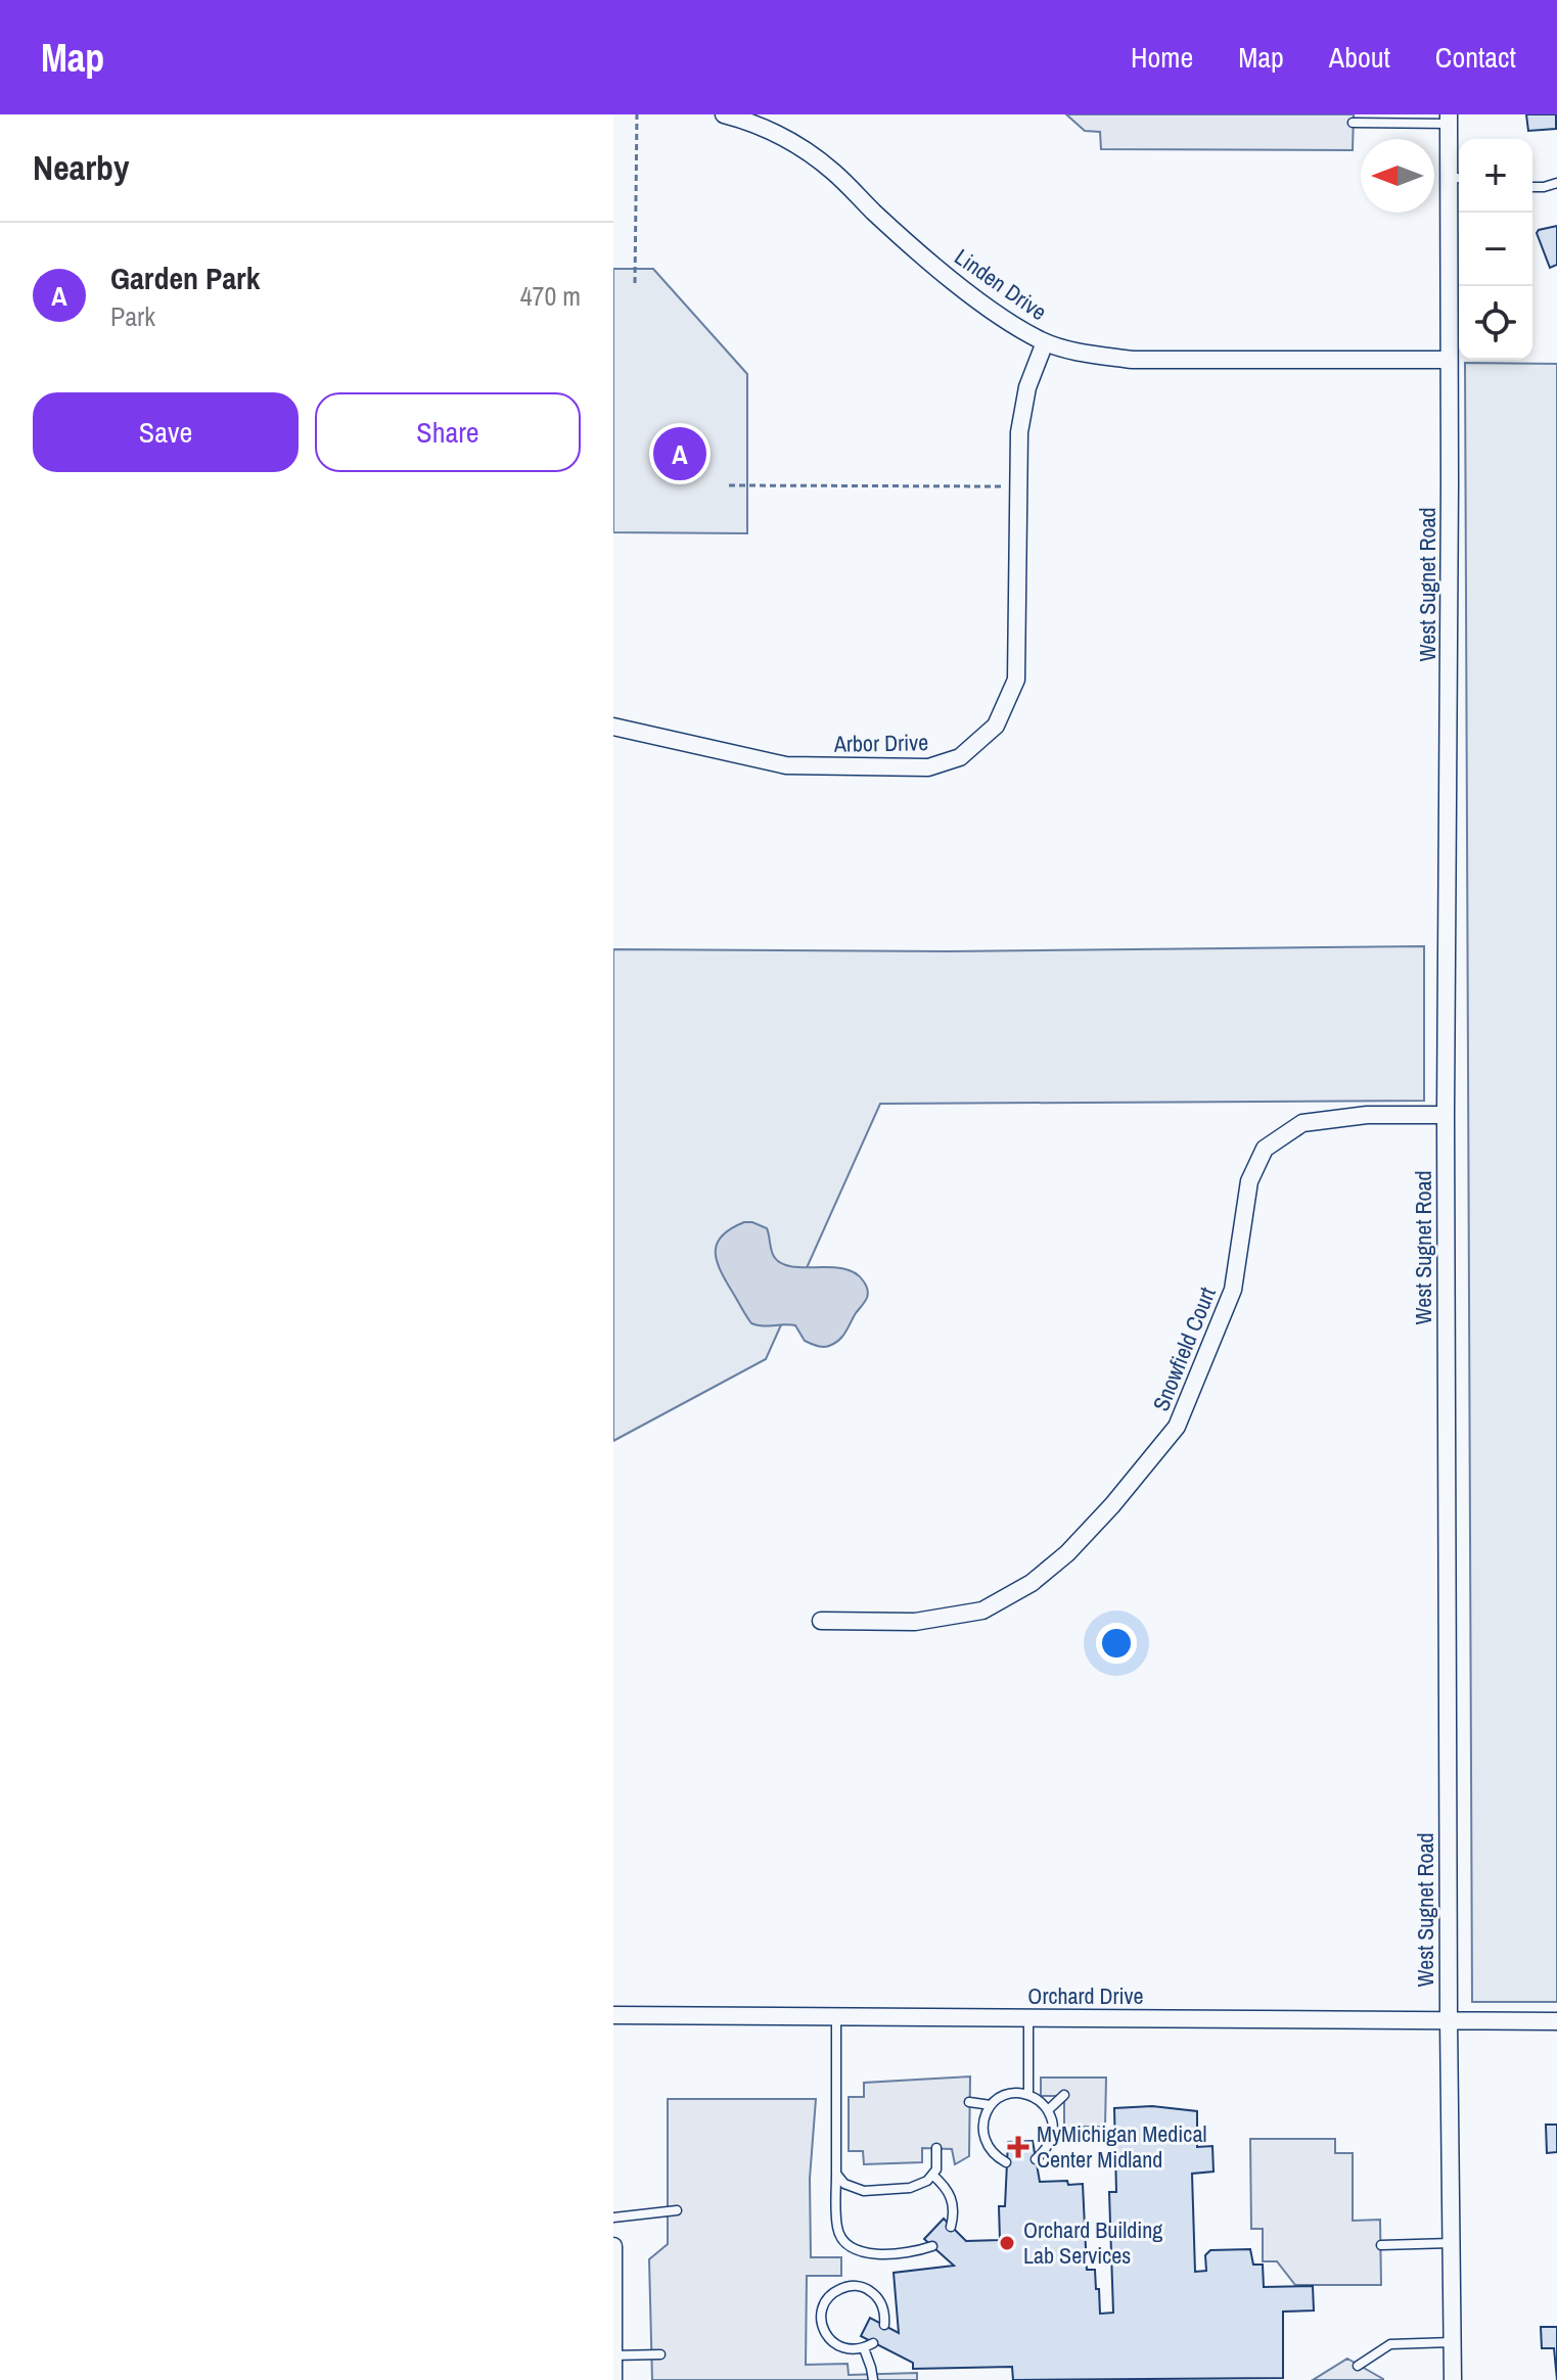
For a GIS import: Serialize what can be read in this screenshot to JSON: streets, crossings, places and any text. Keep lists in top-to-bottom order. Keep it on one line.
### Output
{"streets":{"street":["Linden Drive","West Sugnet Road","Arbor Drive","Snowfield Court","Orchard Drive"]},"crossings":[["Linden Drive","West Sugnet Road"],["Linden Drive","Arbor Drive"],["West Sugnet Road","Snowfield Court"],["West Sugnet Road","Orchard Drive"]],"places":{"health":["MyMichigan Medical Center Midland"],"other":["Orchard Building Lab Services"]},"north":"left","page":{"header":"Map","nav":["Home","Map","About","Contact"],"heading":"Nearby","map_buttons":["+","−"],"list":[{"mark":"A","name":"Garden Park","note":"Park","value":"470 m"}],"buttons":["Save","Share"],"pins":"A"}}
